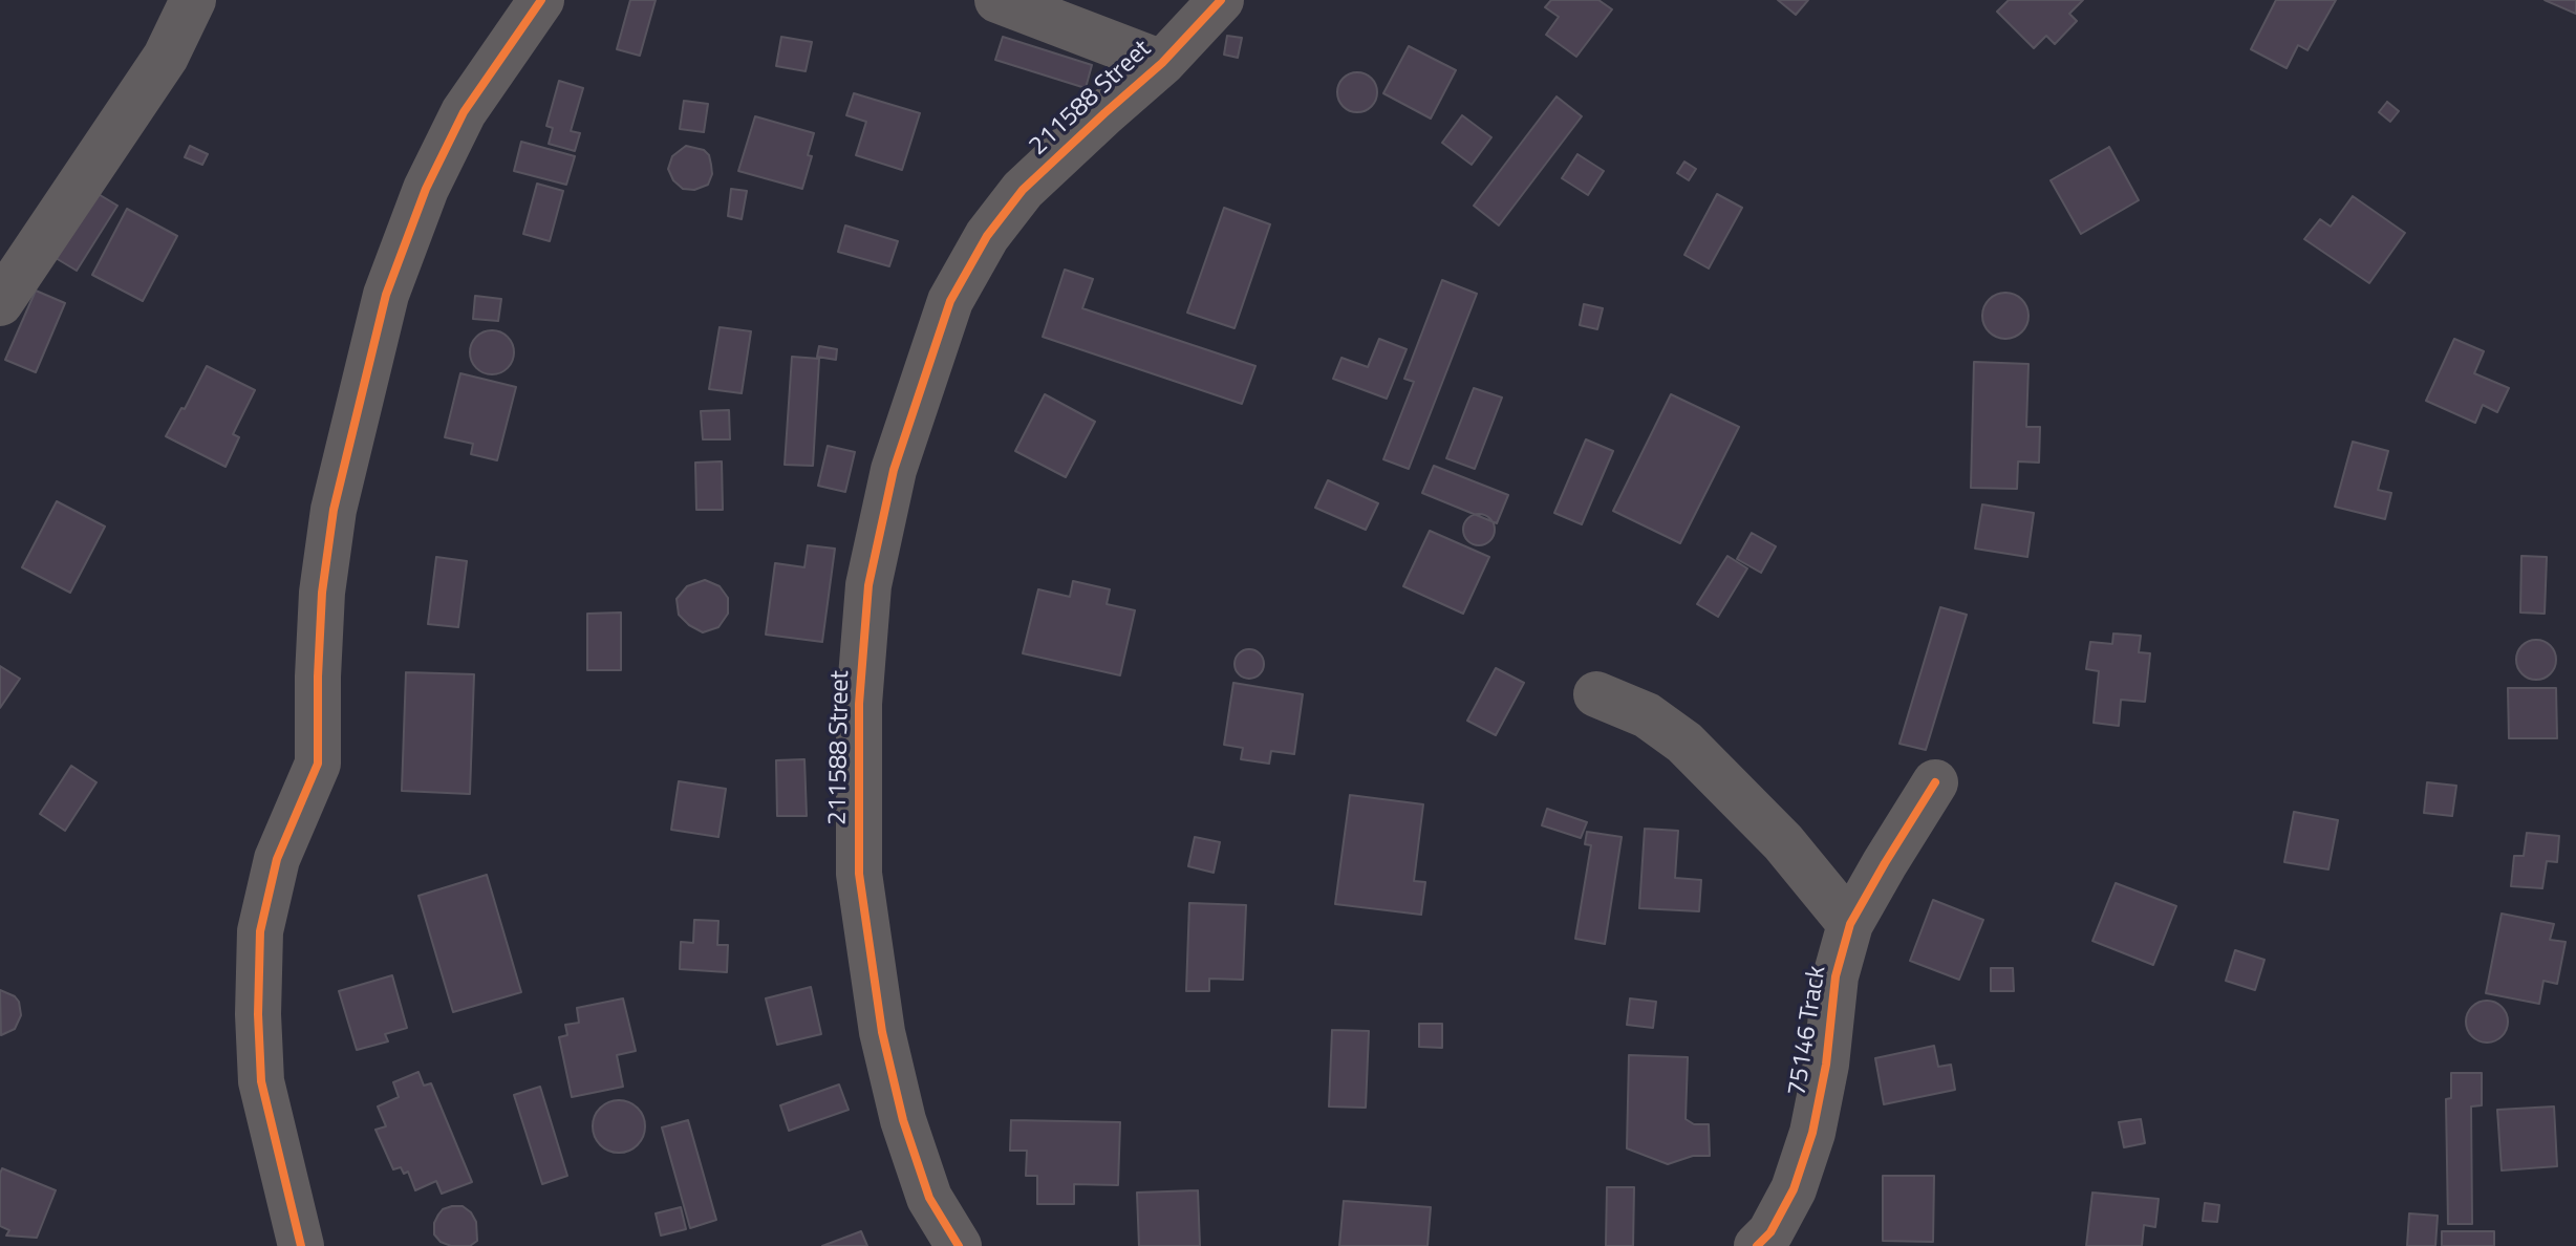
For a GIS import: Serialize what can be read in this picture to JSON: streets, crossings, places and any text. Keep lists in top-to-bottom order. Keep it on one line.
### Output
{"streets":{"street":["211588 Street","75146 Track"]}}
